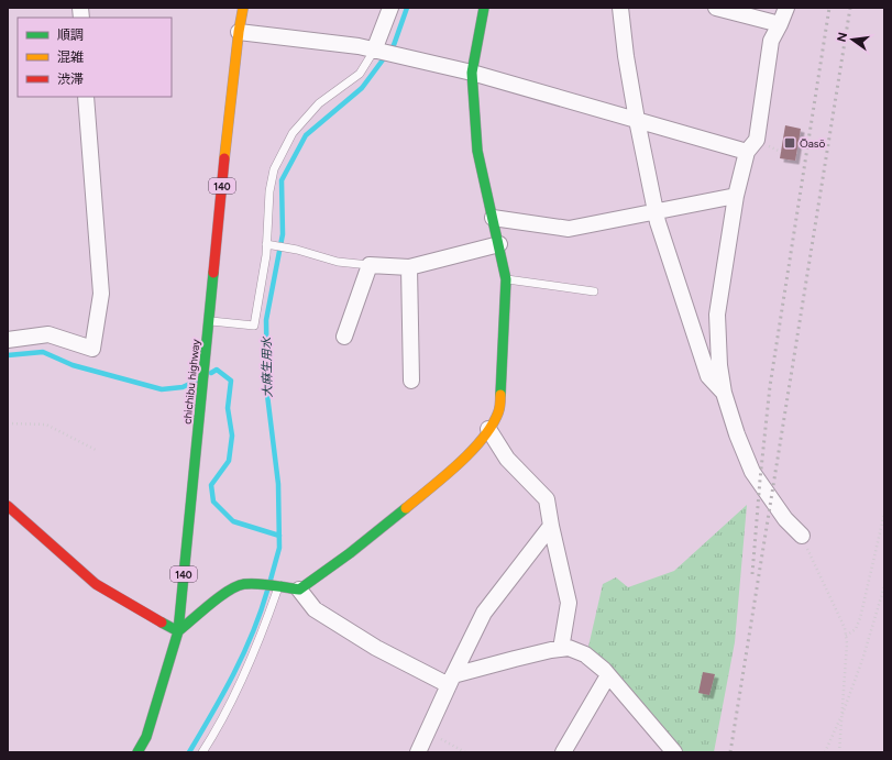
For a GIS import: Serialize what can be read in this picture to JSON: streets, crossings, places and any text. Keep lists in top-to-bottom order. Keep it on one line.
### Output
{"streets":{"main road":["140","chichibu highway"]},"water":["大麻生用水"],"places":{"transit":["Ōasō"]},"legend":["順調","混雑","渋滞"],"north":"left"}
